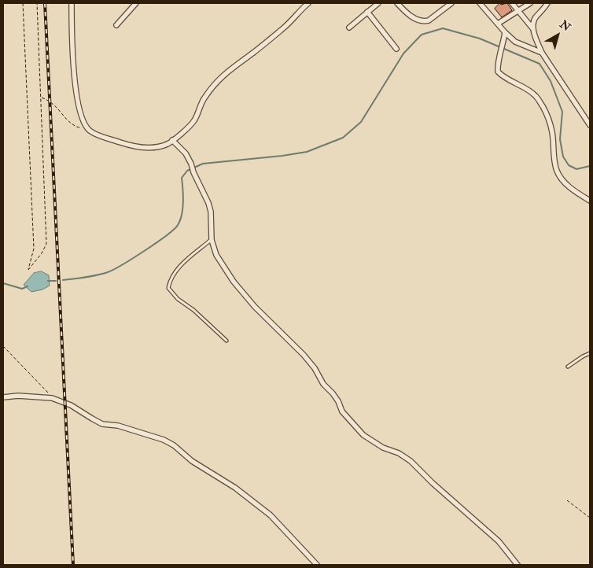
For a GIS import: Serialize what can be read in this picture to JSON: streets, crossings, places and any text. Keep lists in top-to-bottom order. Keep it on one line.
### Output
{"north":"top right"}
